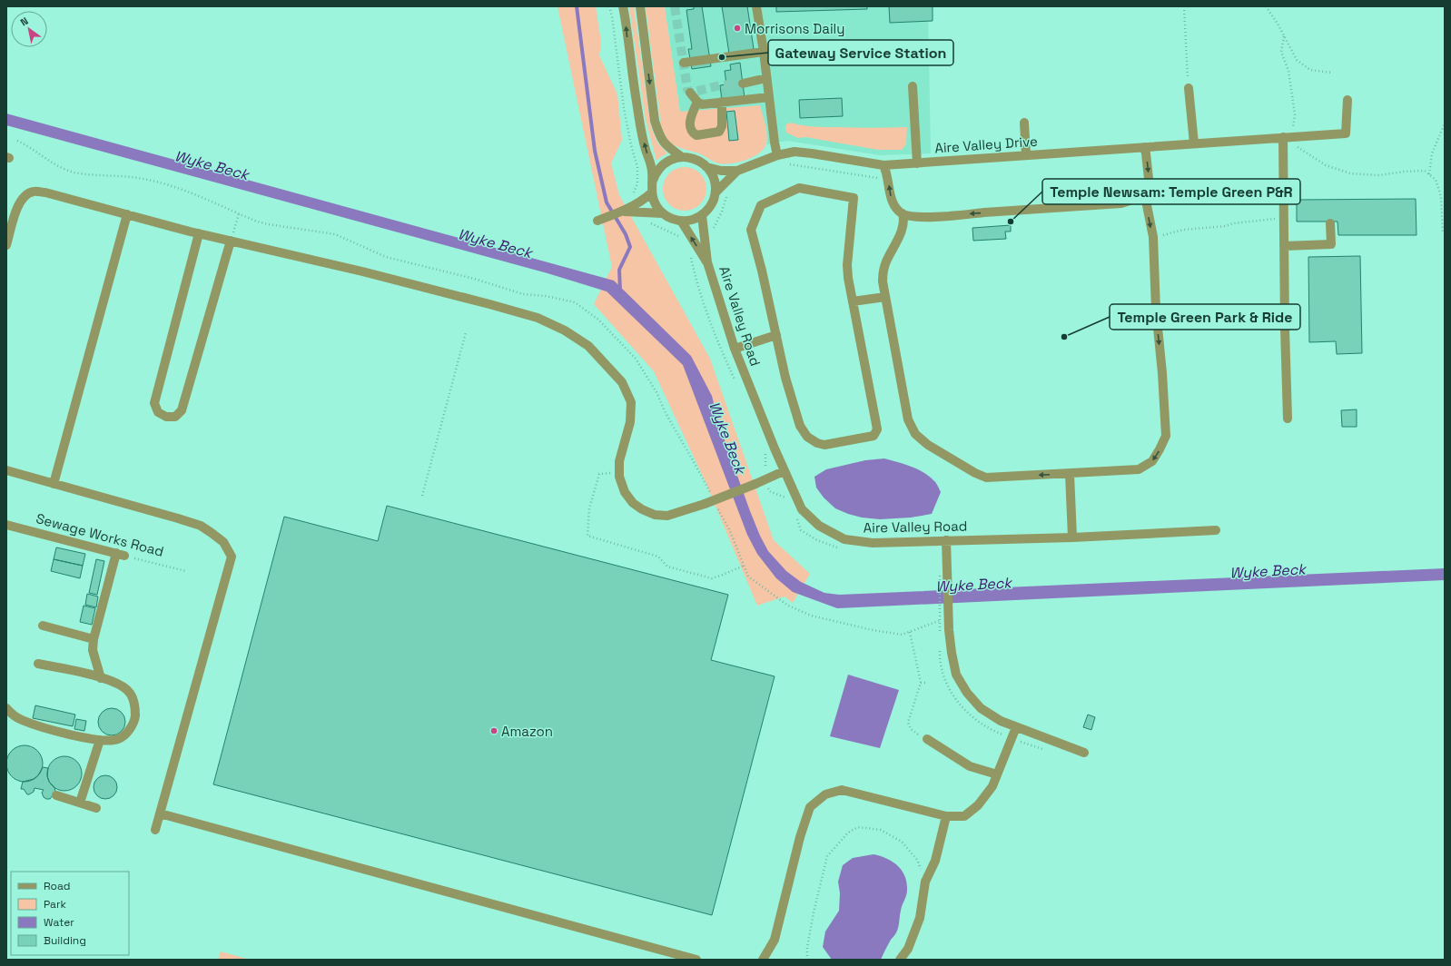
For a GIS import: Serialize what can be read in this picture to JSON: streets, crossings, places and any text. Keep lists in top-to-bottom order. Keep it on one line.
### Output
{"streets":{"street":["Aire Valley Drive","Aire Valley Road","Sewage Works Road"]},"crossings":[["Aire Valley Drive","Aire Valley Road"]],"water":["Wyke Beck"],"places":["Morrisons Daily","Gateway Service Station","Temple Newsam: Temple Green P&R","Temple Green Park & Ride","Amazon"],"legend":["Road","Park","Water","Building"],"north":"top left"}
